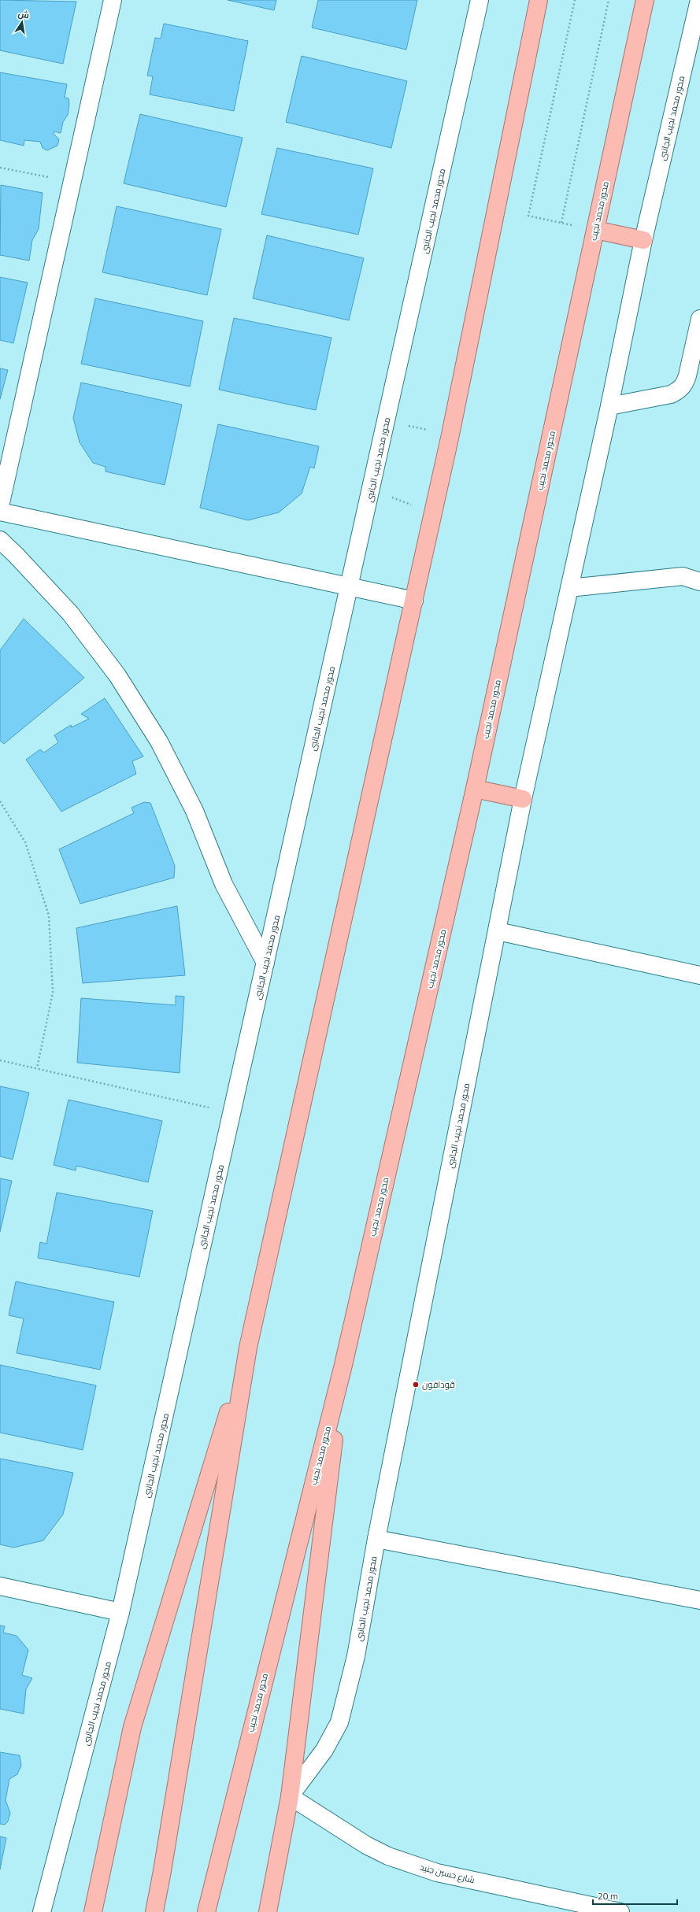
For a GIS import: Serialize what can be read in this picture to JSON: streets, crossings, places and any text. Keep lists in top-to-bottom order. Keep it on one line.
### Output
{"streets":{"main road":["محور محمد نجيب"],"street":["محور محمد نجيب الجانبى","شارع حسين جنيد"]},"crossings":[["محور محمد نجيب الجانبى","شارع حسين جنيد"]],"places":["ڤودافون"],"scale_bar":"20 m","north":"top"}
